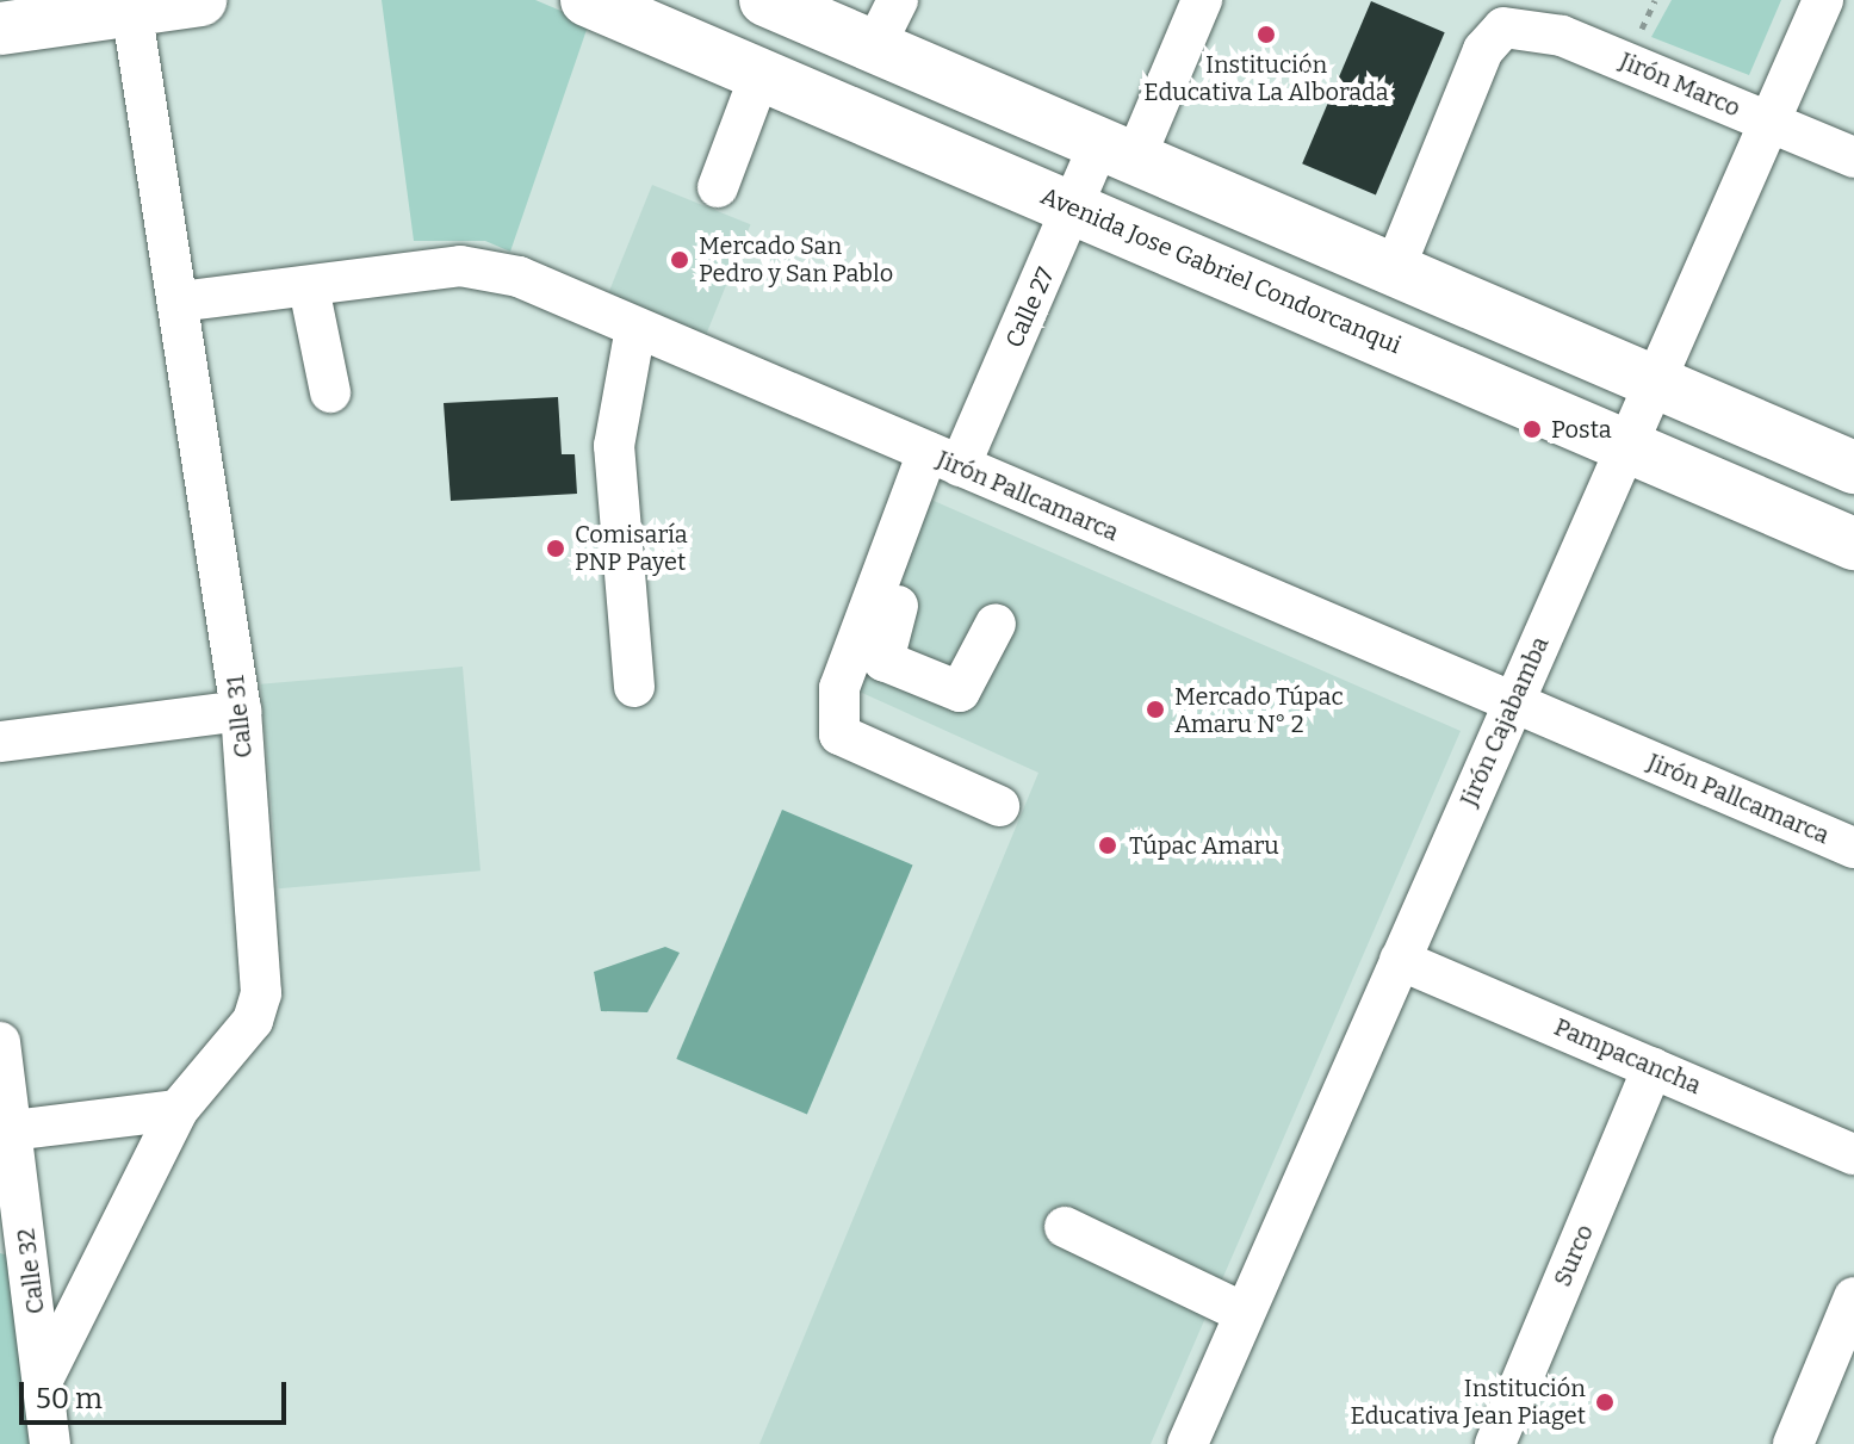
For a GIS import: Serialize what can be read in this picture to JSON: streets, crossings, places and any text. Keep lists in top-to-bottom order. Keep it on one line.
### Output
{"streets":{"main road":["Avenida Jose Gabriel Condorcanqui"],"street":["Jirón Marco","Calle 27","Jirón Pallcamarca","Calle 31","Jirón Cajabamba","Pampacancha","Surco","Calle 32"]},"crossings":[["Jirón Marco","Jirón Cajabamba"],["Avenida Jose Gabriel Condorcanqui","Calle 27"],["Avenida Jose Gabriel Condorcanqui","Jirón Cajabamba"],["Calle 27","Jirón Pallcamarca"],["Jirón Pallcamarca","Calle 31"],["Jirón Pallcamarca","Jirón Cajabamba"],["Calle 31","Calle 32"],["Jirón Cajabamba","Pampacancha"],["Pampacancha","Surco"]],"places":["Institución Educativa La Alborada","Mercado San Pedro y San Pablo","Posta","Comisaría PNP Payet","Mercado Túpac Amaru N° 2","Túpac Amaru","Institución Educativa Jean Piaget"],"scale_bar":"50 m"}
